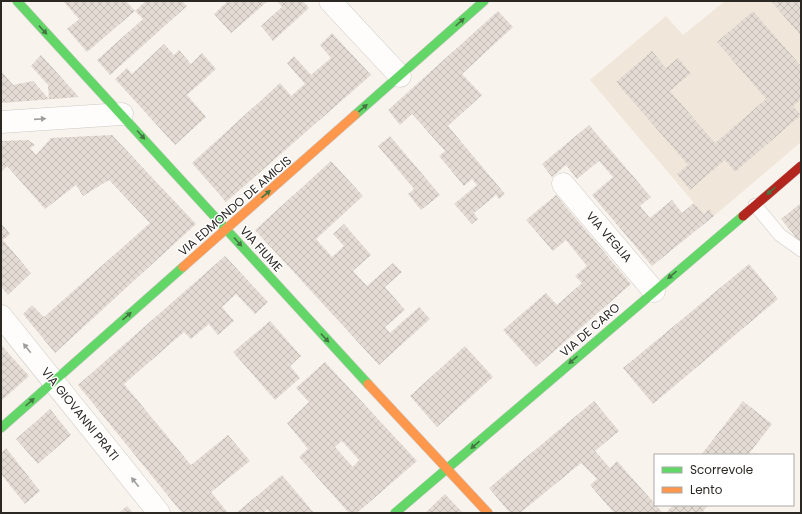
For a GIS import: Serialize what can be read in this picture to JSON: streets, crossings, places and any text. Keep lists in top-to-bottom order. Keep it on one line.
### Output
{"streets":{"street":["VIA EDMONDO DE AMICIS","VIA VEGLIA","VIA FIUME","VIA DE CARO","VIA GIOVANNI PRATI"]},"crossings":[["VIA EDMONDO DE AMICIS","VIA FIUME"],["VIA EDMONDO DE AMICIS","VIA GIOVANNI PRATI"],["VIA VEGLIA","VIA DE CARO"],["VIA FIUME","VIA DE CARO"]],"one_way":["VIA EDMONDO DE AMICIS","VIA FIUME","VIA DE CARO","VIA GIOVANNI PRATI"],"legend":["Scorrevole","Lento"]}
